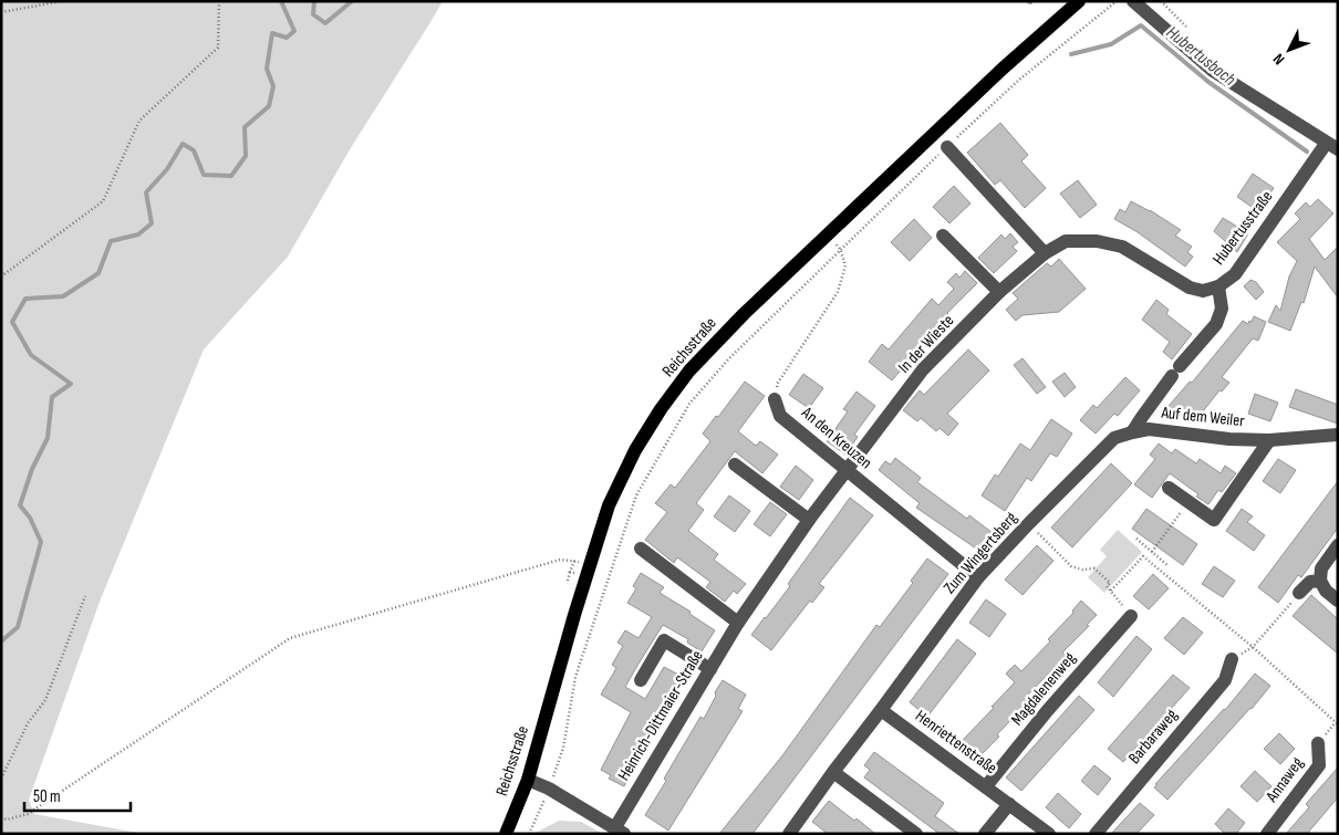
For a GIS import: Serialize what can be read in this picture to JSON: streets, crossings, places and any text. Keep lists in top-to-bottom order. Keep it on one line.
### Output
{"streets":{"main road":["Reichsstraße"],"street":["Hubertusstraße","In der Wieste","Auf dem Weiler","An den Kreuzen","Zum Wingertsberg","Magdalenenweg","Heinrich-Dittmaier-Straße","Barbaraweg","Henriettenstraße","Annaweg"]},"crossings":[["Hubertusstraße","In der Wieste"],["Hubertusstraße","Zum Wingertsberg"],["In der Wieste","An den Kreuzen"],["In der Wieste","Heinrich-Dittmaier-Straße"],["Auf dem Weiler","Zum Wingertsberg"],["An den Kreuzen","Zum Wingertsberg"],["An den Kreuzen","Heinrich-Dittmaier-Straße"],["Zum Wingertsberg","Henriettenstraße"],["Magdalenenweg","Henriettenstraße"]],"water":["Hubertusbach"],"scale_bar":"50 m","north":"bottom left"}
